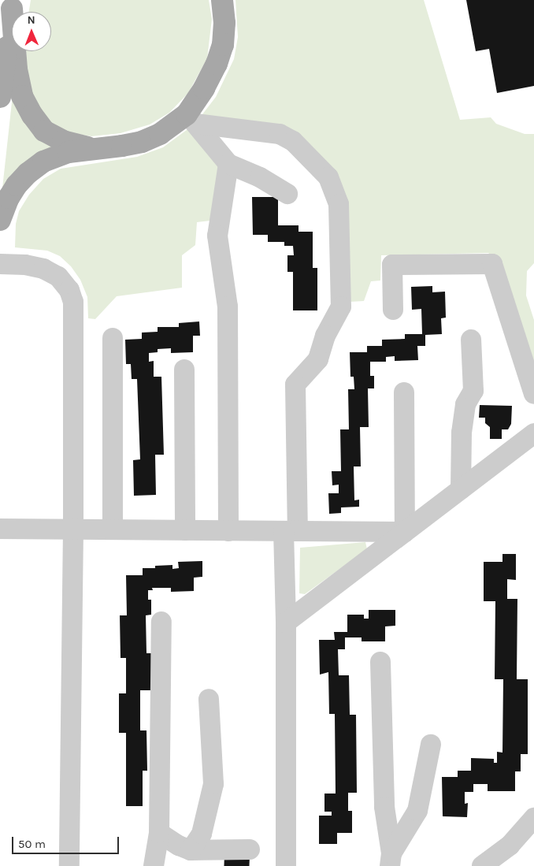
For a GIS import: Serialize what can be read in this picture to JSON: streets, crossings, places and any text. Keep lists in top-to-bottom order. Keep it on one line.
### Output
{"scale_bar":"50 m","north":"top"}
